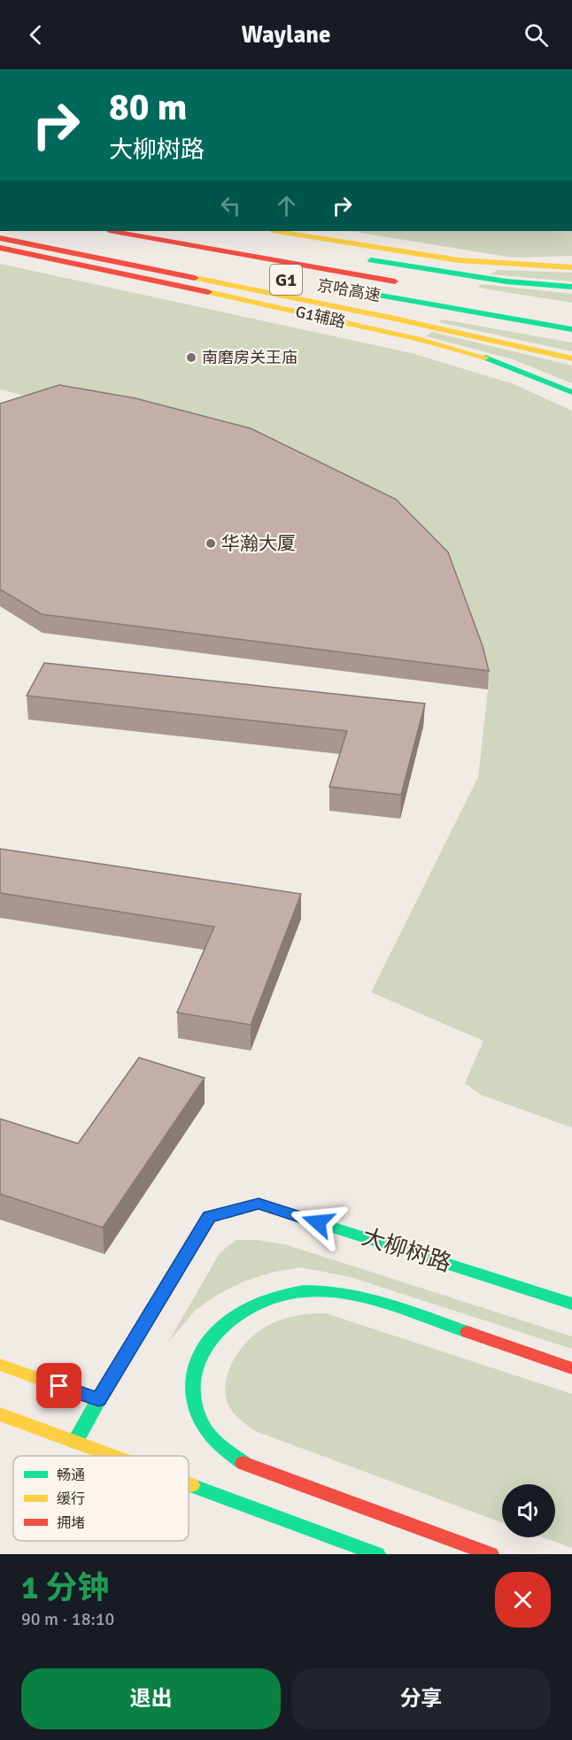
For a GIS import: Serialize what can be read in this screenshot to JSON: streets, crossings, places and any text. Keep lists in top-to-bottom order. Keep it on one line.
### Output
{"streets":{"main road":["G1","京哈高速","G1辅路","大柳树路"]},"places":["南磨房关王庙","华瀚大厦"],"legend":["畅通","缓行","拥堵"],"page":{"header":"Waylane","turn":["80 m","大柳树路"],"heading":["1 分钟","90 m · 18:10"],"buttons":["退出","分享"]}}
